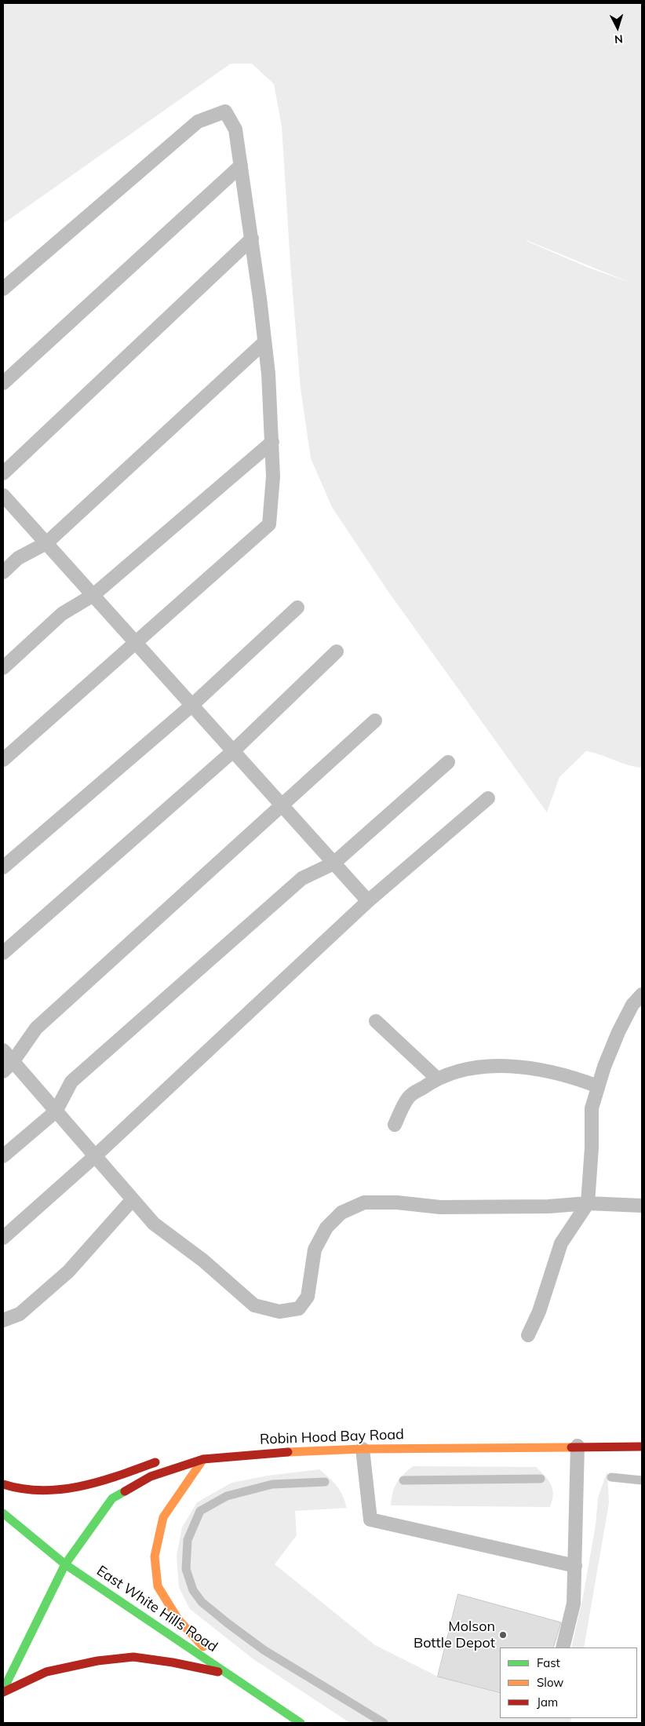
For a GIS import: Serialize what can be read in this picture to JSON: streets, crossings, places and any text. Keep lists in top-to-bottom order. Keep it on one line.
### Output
{"streets":{"main road":["Robin Hood Bay Road","East White Hills Road"]},"crossings":[["Robin Hood Bay Road","East White Hills Road"]],"places":["Molson Bottle Depot"],"legend":["Fast","Slow","Jam"],"north":"bottom"}
